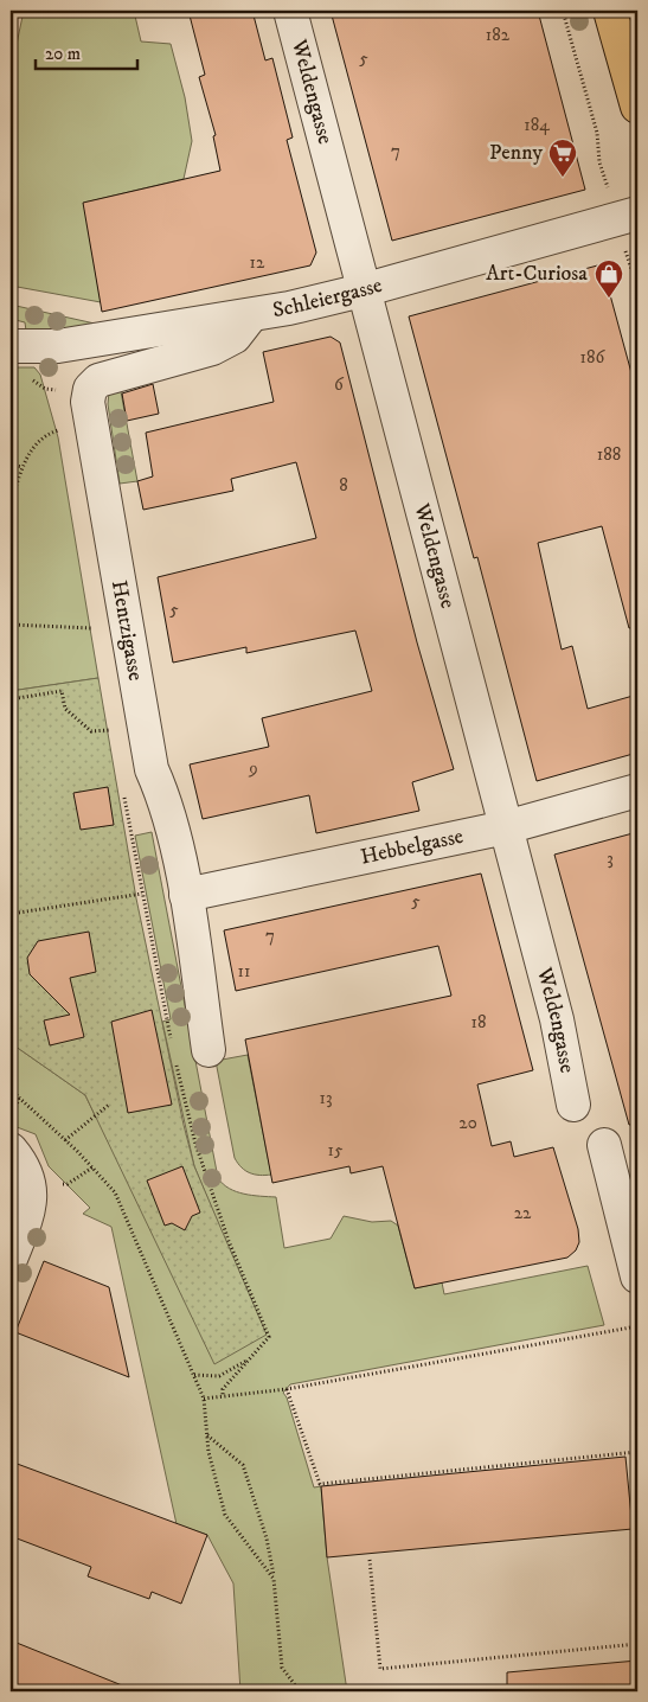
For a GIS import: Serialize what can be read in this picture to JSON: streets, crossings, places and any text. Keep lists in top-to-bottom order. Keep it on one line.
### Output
{"streets":{"street":["Weldengasse","Schleiergasse","Hentzigasse","Hebbelgasse"]},"crossings":[["Weldengasse","Schleiergasse"],["Weldengasse","Hebbelgasse"],["Schleiergasse","Hentzigasse"],["Hentzigasse","Hebbelgasse"]],"places":{"supermarket":["Penny"],"shop":["Art-Curiosa"]},"house_numbers":["182","5","184","7","12","186","6","188","8","5","9","3","5","7","11","18","13","20","15","22"],"scale_bar":"20 m"}
